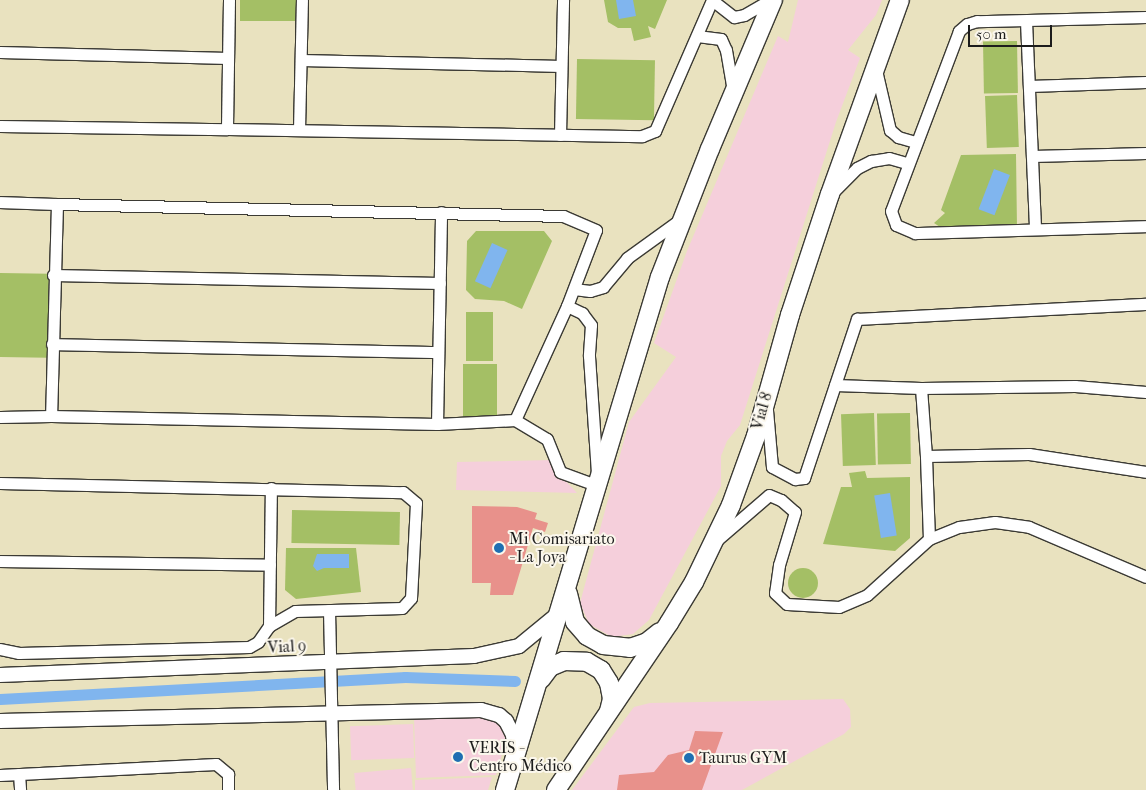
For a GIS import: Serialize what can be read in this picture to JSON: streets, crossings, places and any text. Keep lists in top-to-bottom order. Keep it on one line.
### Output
{"streets":{"main road":["Vial 8"],"street":["Vial 9"]},"places":["Mi Comisariato - La Joya","VERIS - Centro Médico","Taurus GYM"],"scale_bar":"50 m"}
